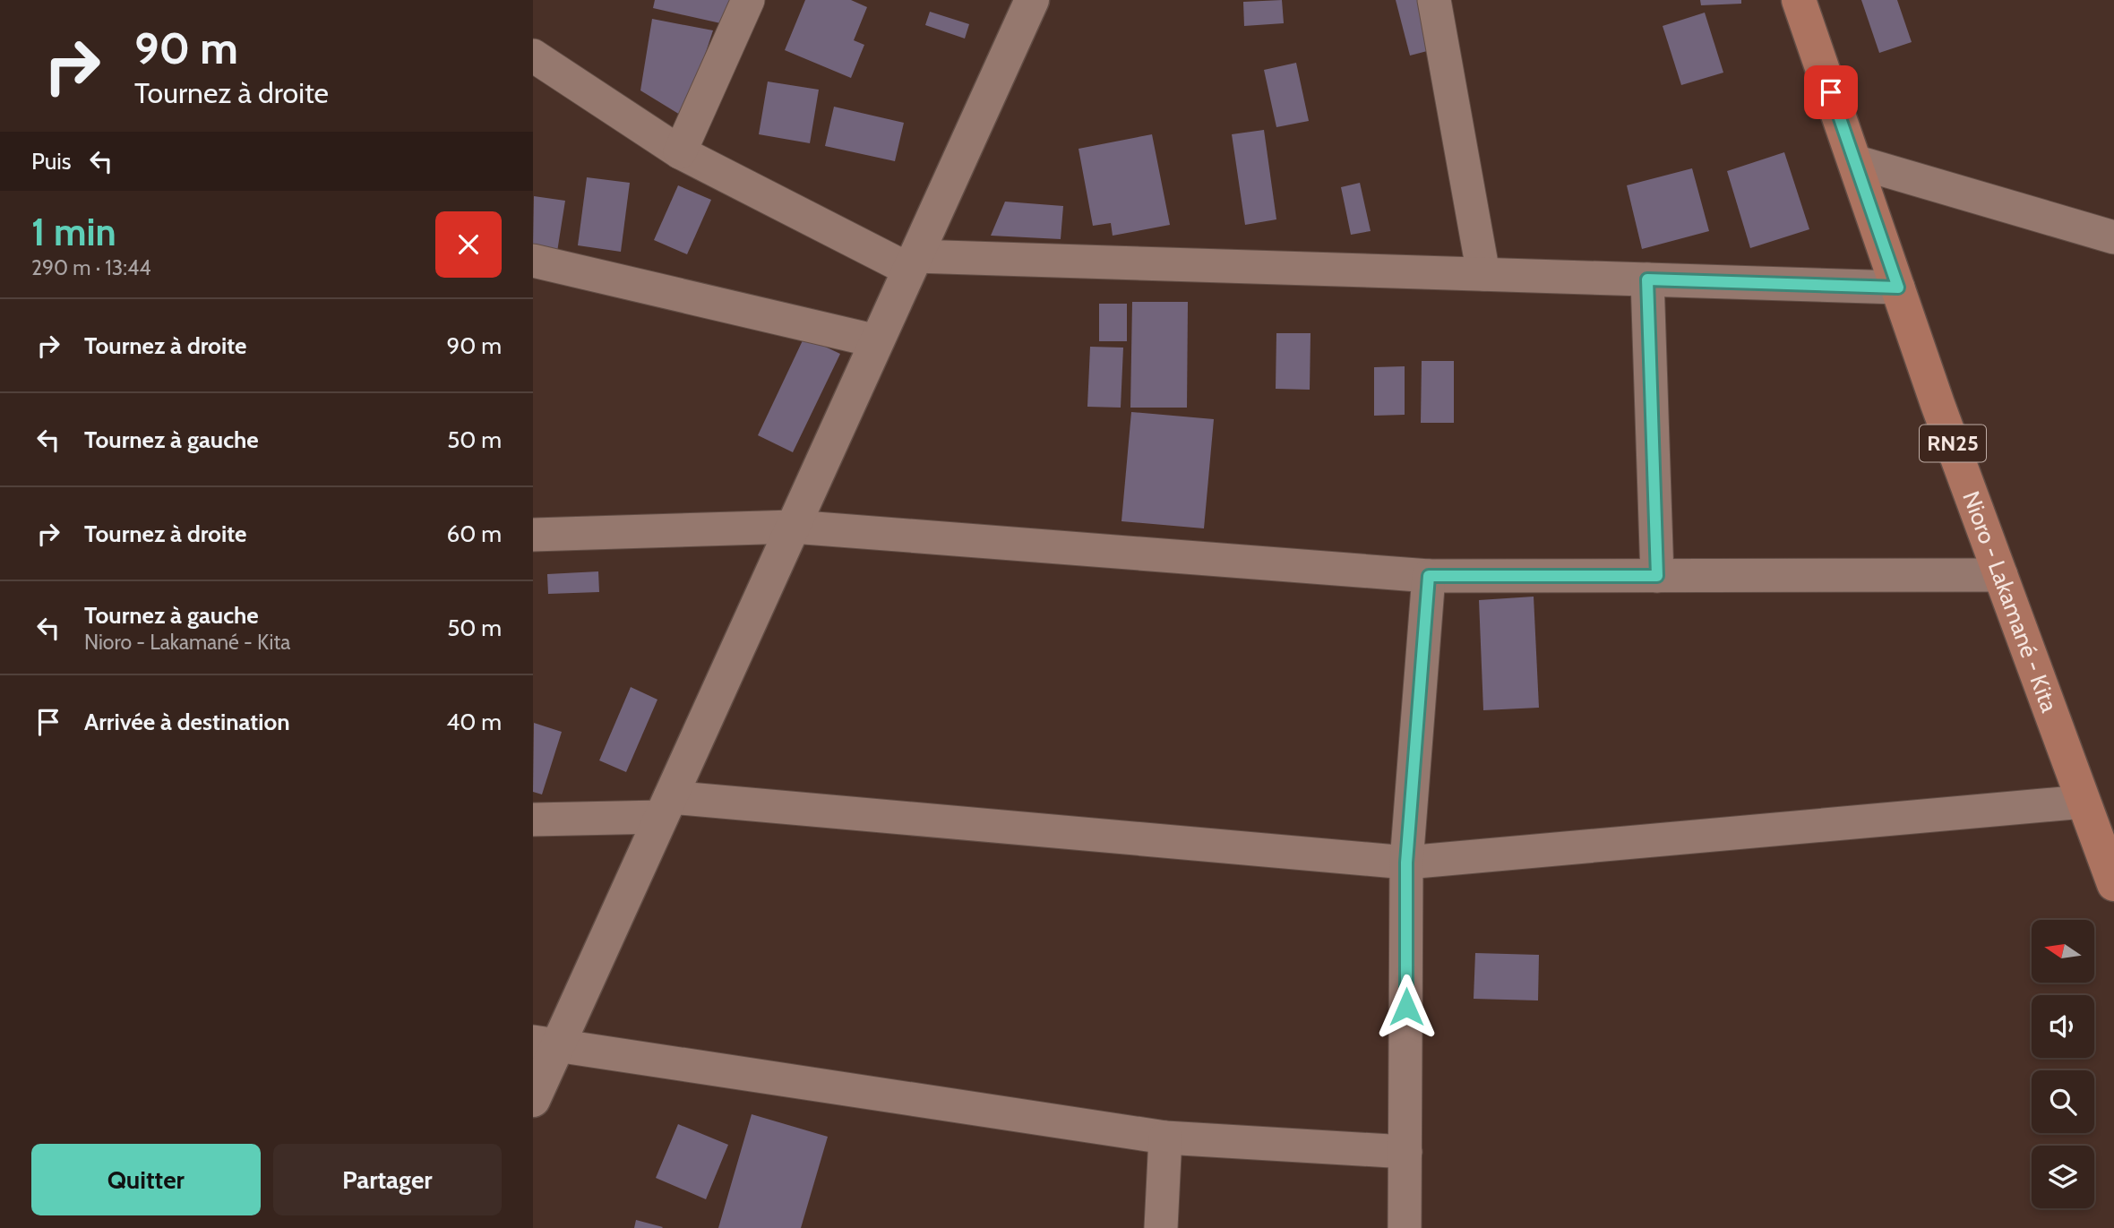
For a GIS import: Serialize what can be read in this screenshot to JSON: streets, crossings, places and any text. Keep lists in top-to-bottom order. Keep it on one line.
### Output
{"streets":{"main road":["RN25","Nioro - Lakamané - Kita"]},"north":"left","page":{"turn":["90 m","Tournez à droite"],"then":"Puis","heading":["1 min","290 m · 13:44"],"list":[{"name":"Tournez à droite","value":"90 m"},{"name":"Tournez à gauche","value":"50 m"},{"name":"Tournez à droite","value":"60 m"},{"name":"Tournez à gauche","note":"Nioro - Lakamané - Kita","value":"50 m"},{"name":"Arrivée à destination","value":"40 m"}],"buttons":["Quitter","Partager"]}}
